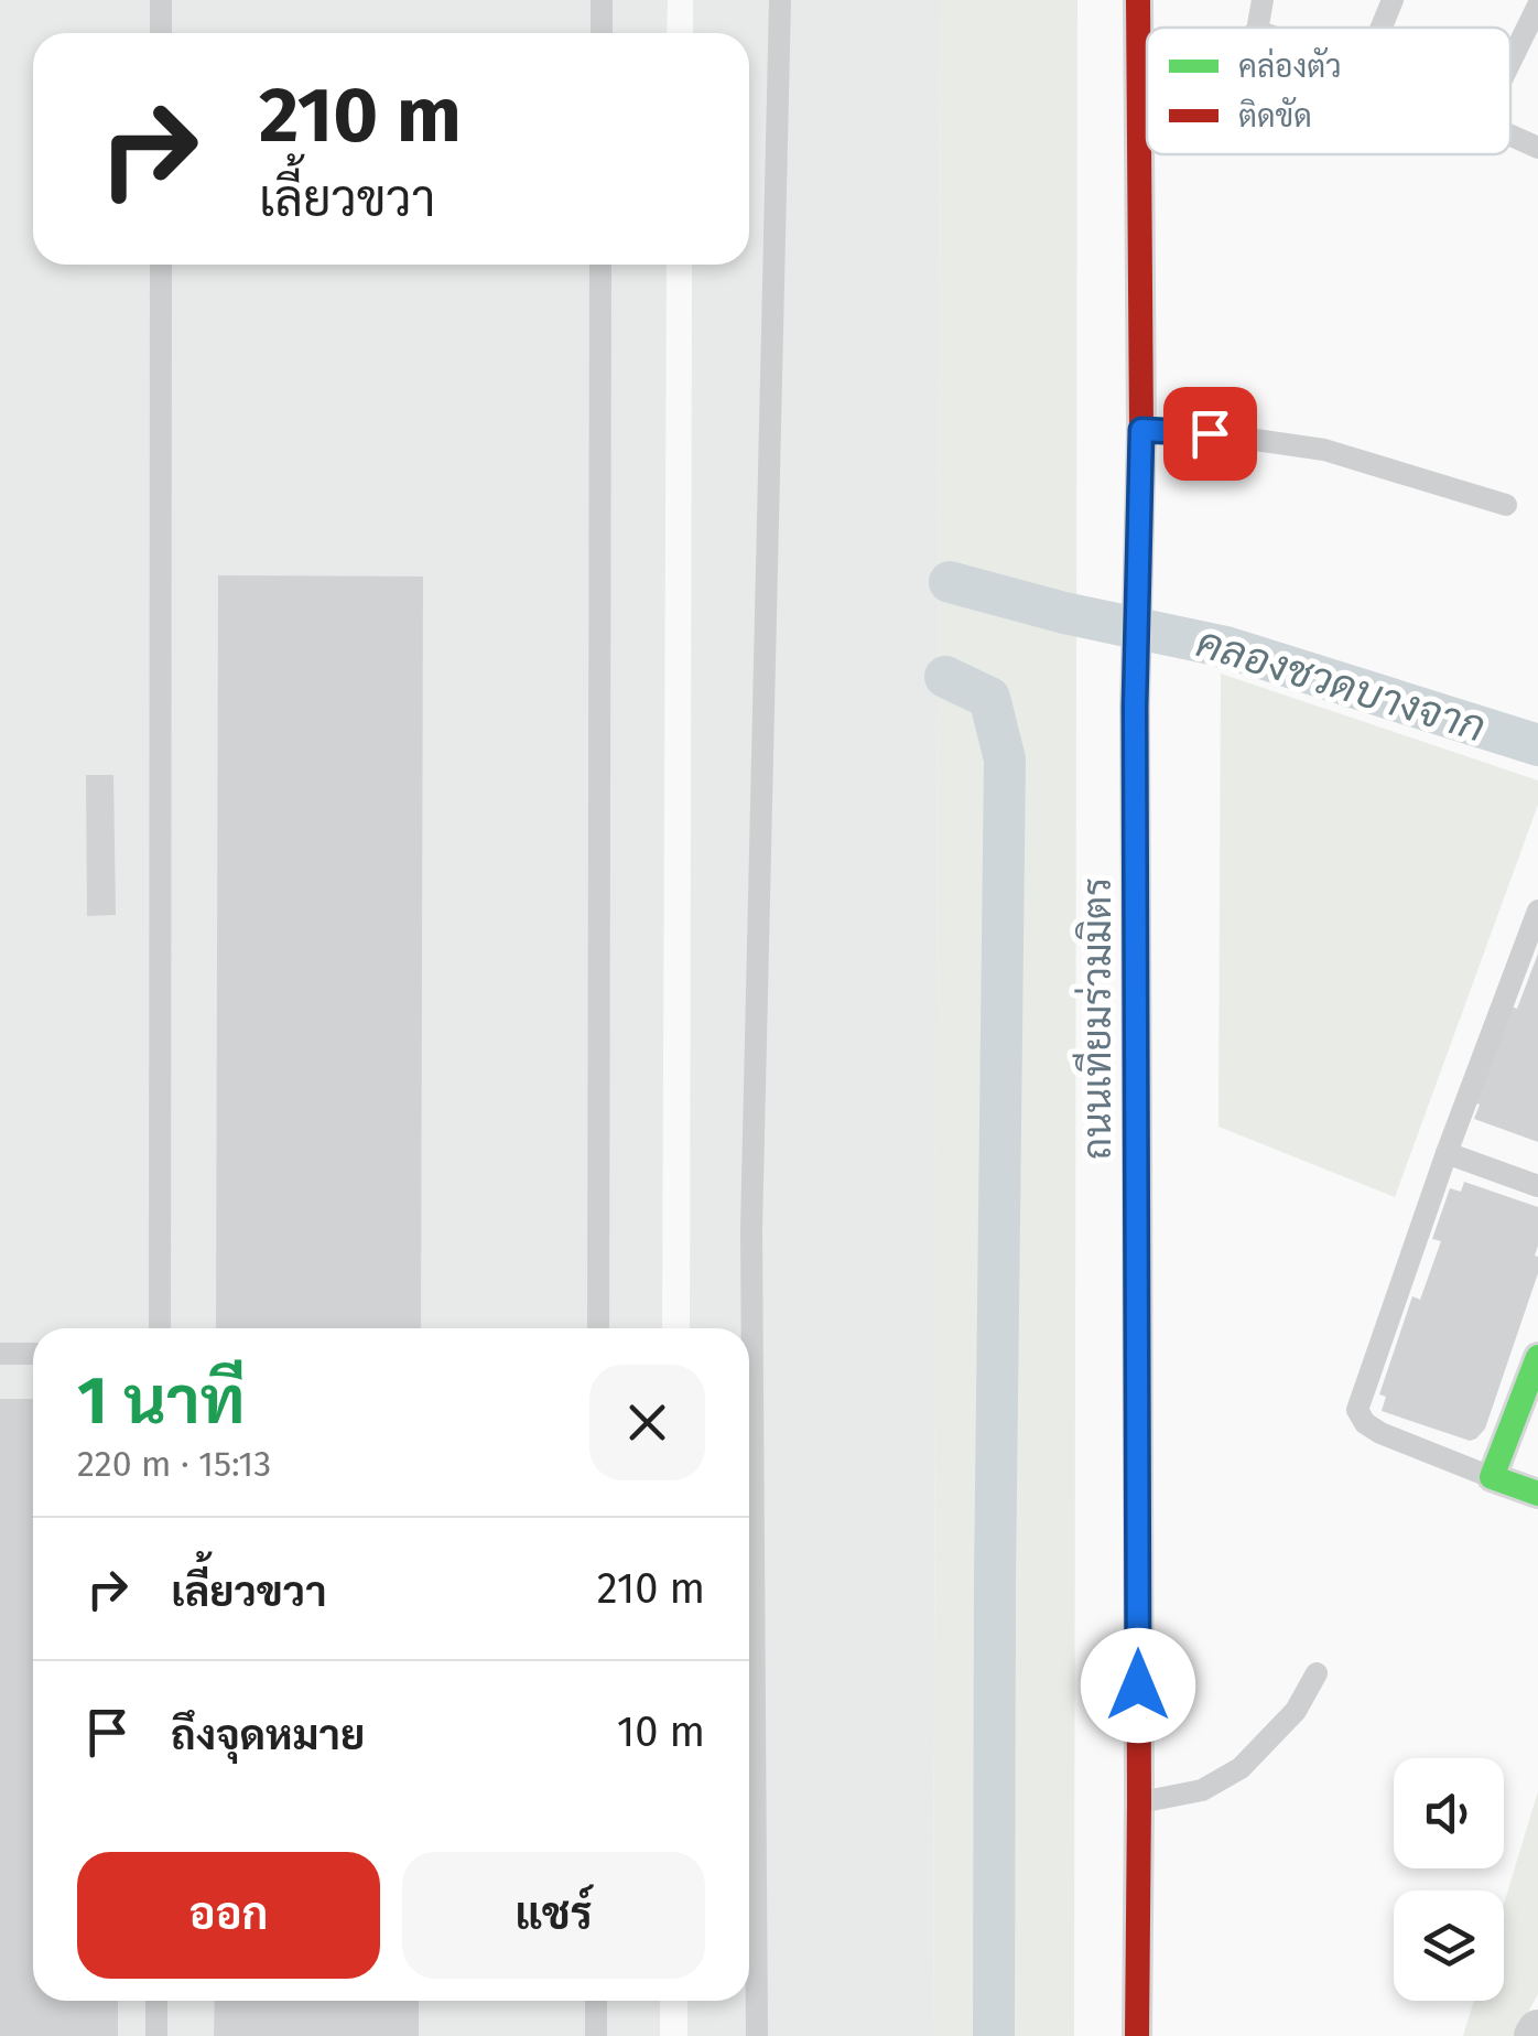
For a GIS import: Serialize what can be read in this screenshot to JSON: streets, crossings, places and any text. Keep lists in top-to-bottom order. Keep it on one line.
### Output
{"streets":{"street":["ถนนเทียมร่วมมิตร"]},"water":["คลองชวดบางจาก"],"legend":["คล่องตัว","ติดขัด"],"page":{"turn":["210 m","เลี้ยวขวา"],"heading":["1 นาที","220 m · 15:13"],"list":[{"name":"เลี้ยวขวา","value":"210 m"},{"name":"ถึงจุดหมาย","value":"10 m"}],"buttons":["ออก","แชร์"]}}
